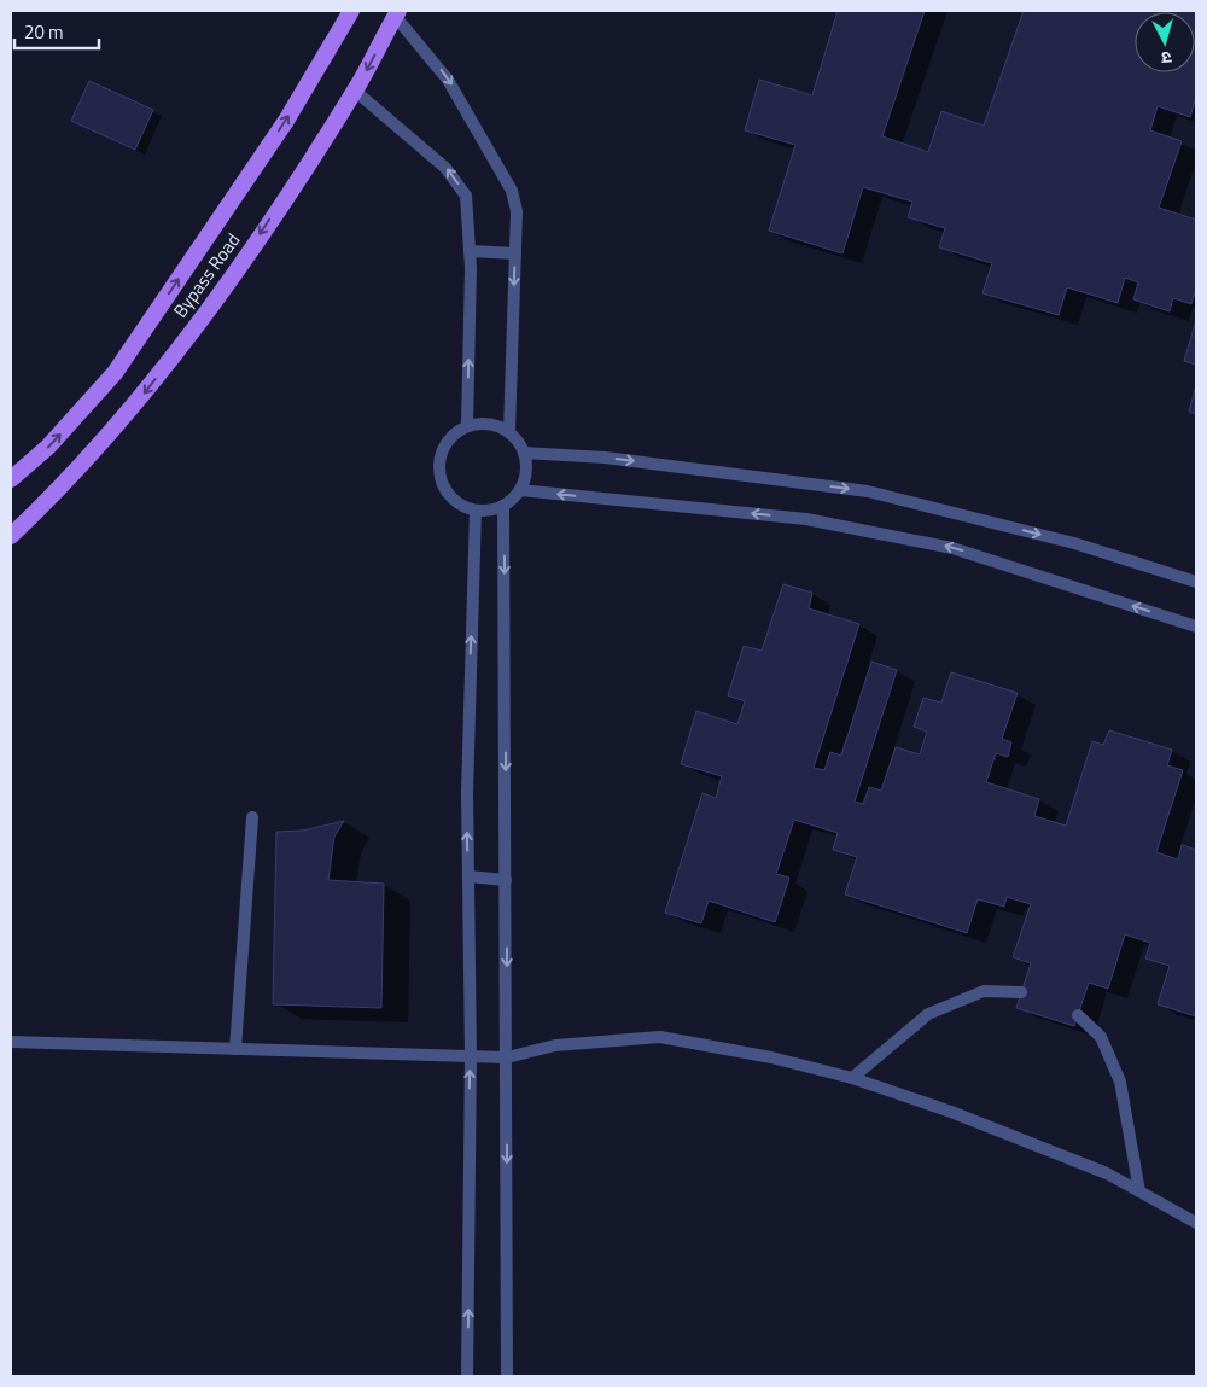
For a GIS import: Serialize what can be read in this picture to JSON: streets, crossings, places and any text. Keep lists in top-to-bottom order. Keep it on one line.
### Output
{"streets":{"main road":["Bypass Road"]},"scale_bar":"20 m","north":"bottom"}
